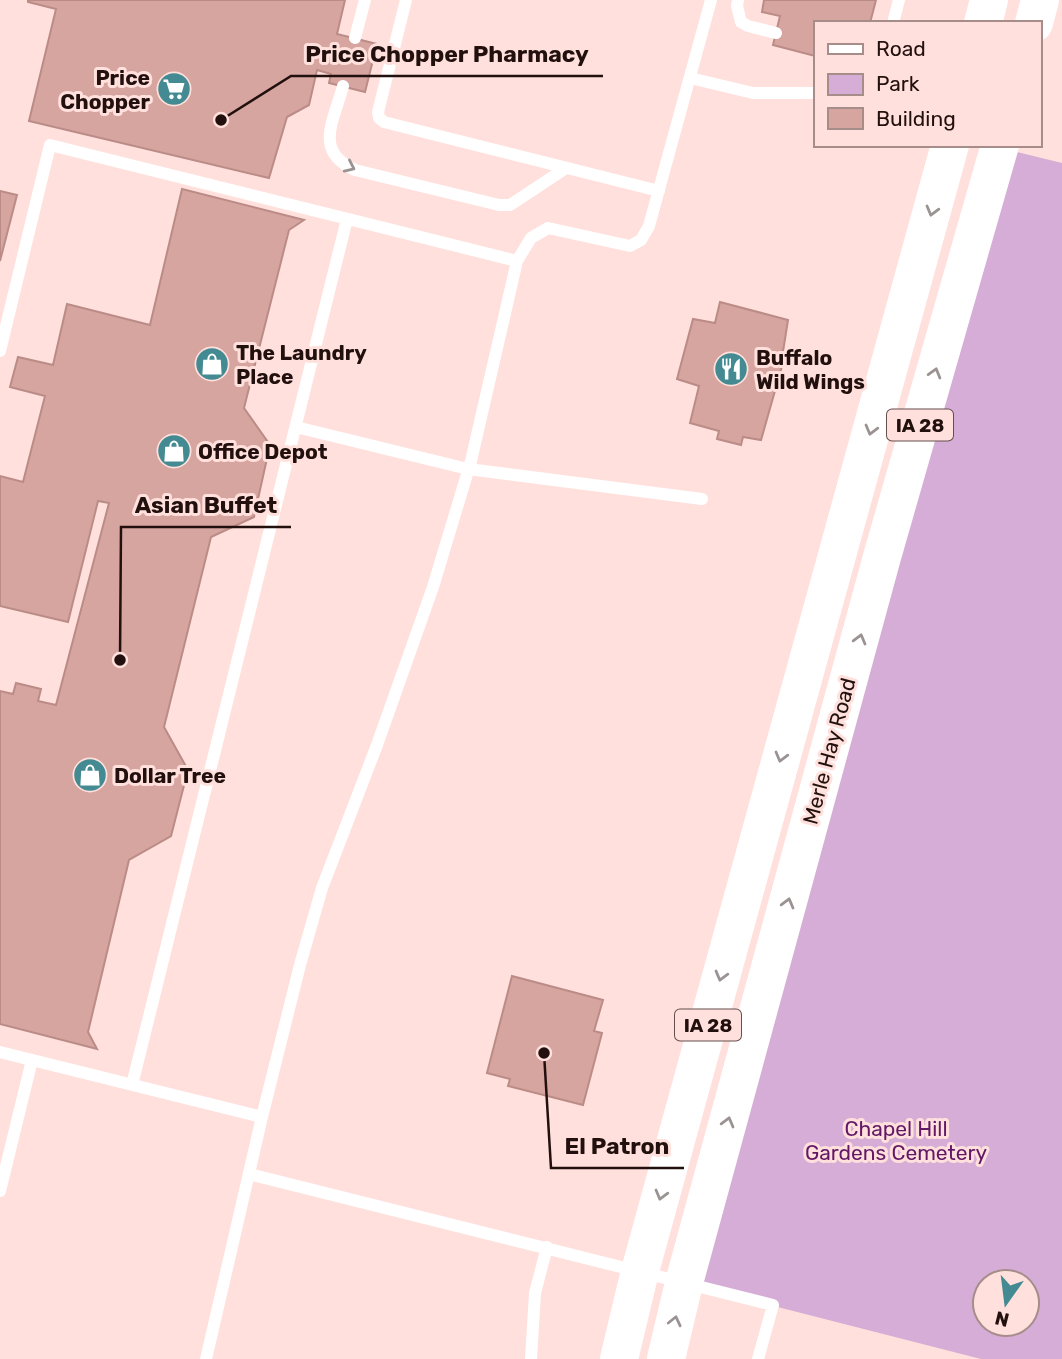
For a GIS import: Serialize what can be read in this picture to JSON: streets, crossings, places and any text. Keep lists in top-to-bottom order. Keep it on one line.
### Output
{"streets":{"main road":["IA 28","Merle Hay Road"]},"parks":["Chapel Hill Gardens Cemetery"],"places":{"supermarket":["Price Chopper"],"other":["Price Chopper Pharmacy","Asian Buffet","El Patron"],"shop":["The Laundry Place","Office Depot","Dollar Tree"],"restaurant":["Buffalo Wild Wings"]},"legend":["Road","Park","Building"],"north":"bottom"}
